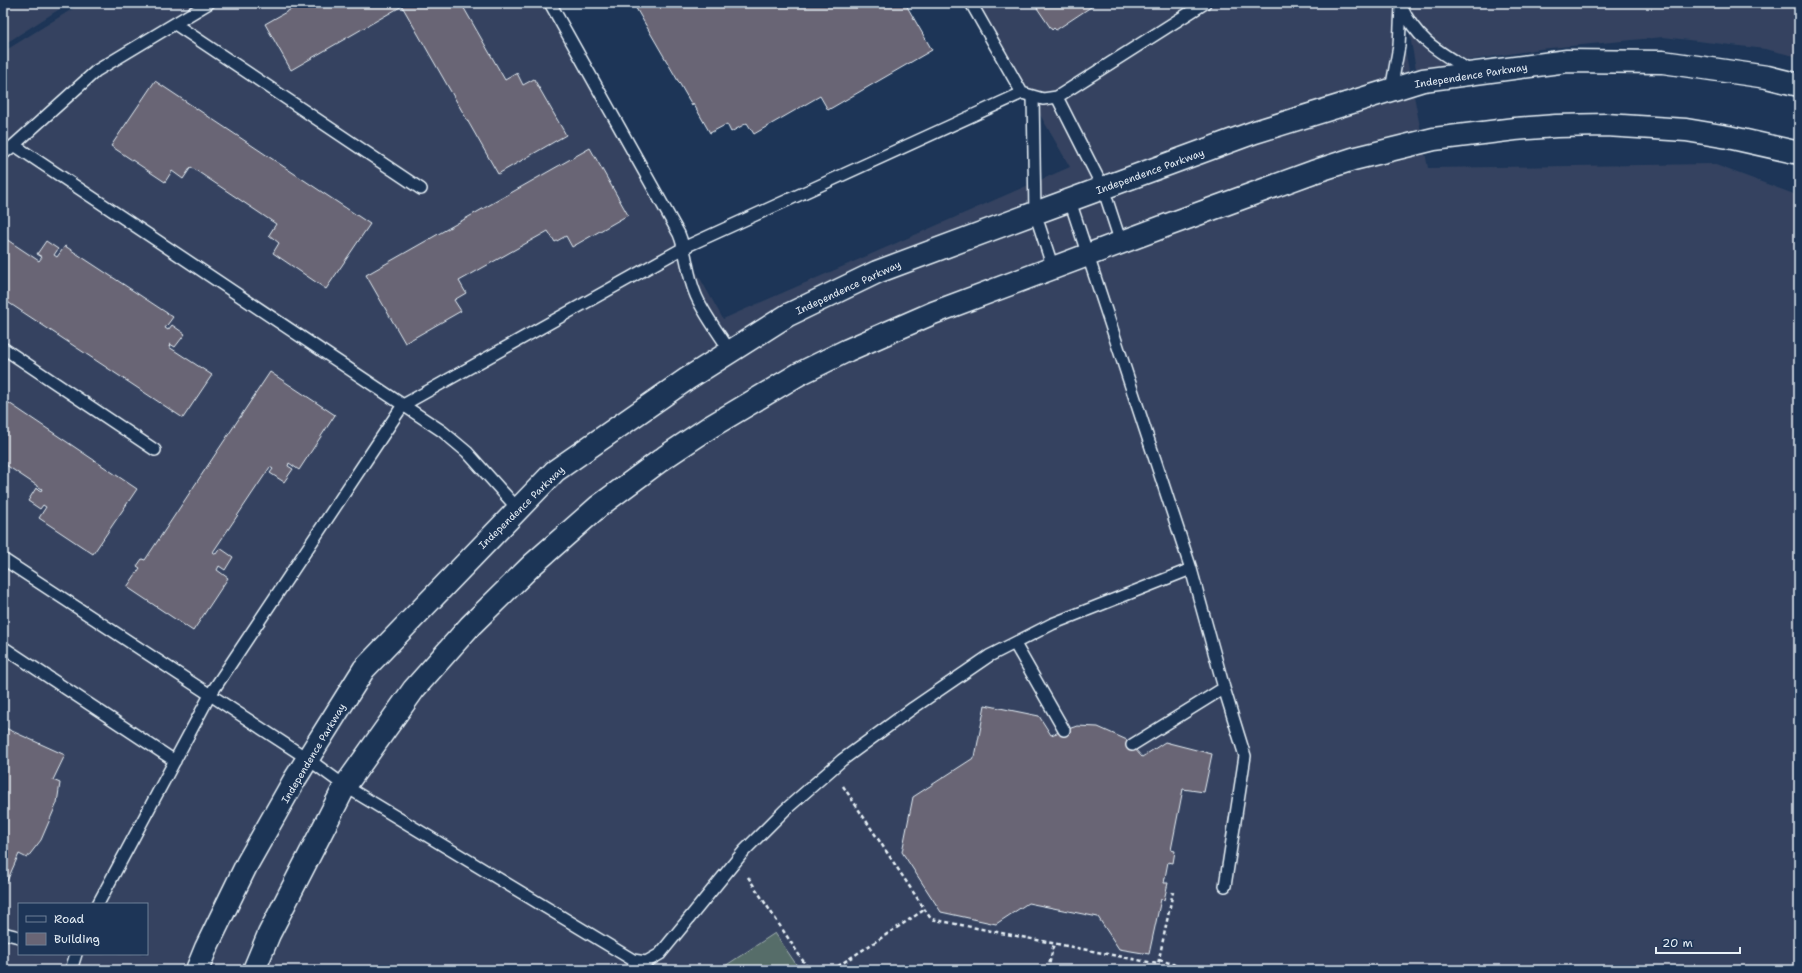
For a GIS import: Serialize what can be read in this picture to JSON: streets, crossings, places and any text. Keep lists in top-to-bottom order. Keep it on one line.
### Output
{"streets":{"street":["Independence Parkway"]},"legend":["Road","Building"],"scale_bar":"20 m"}
